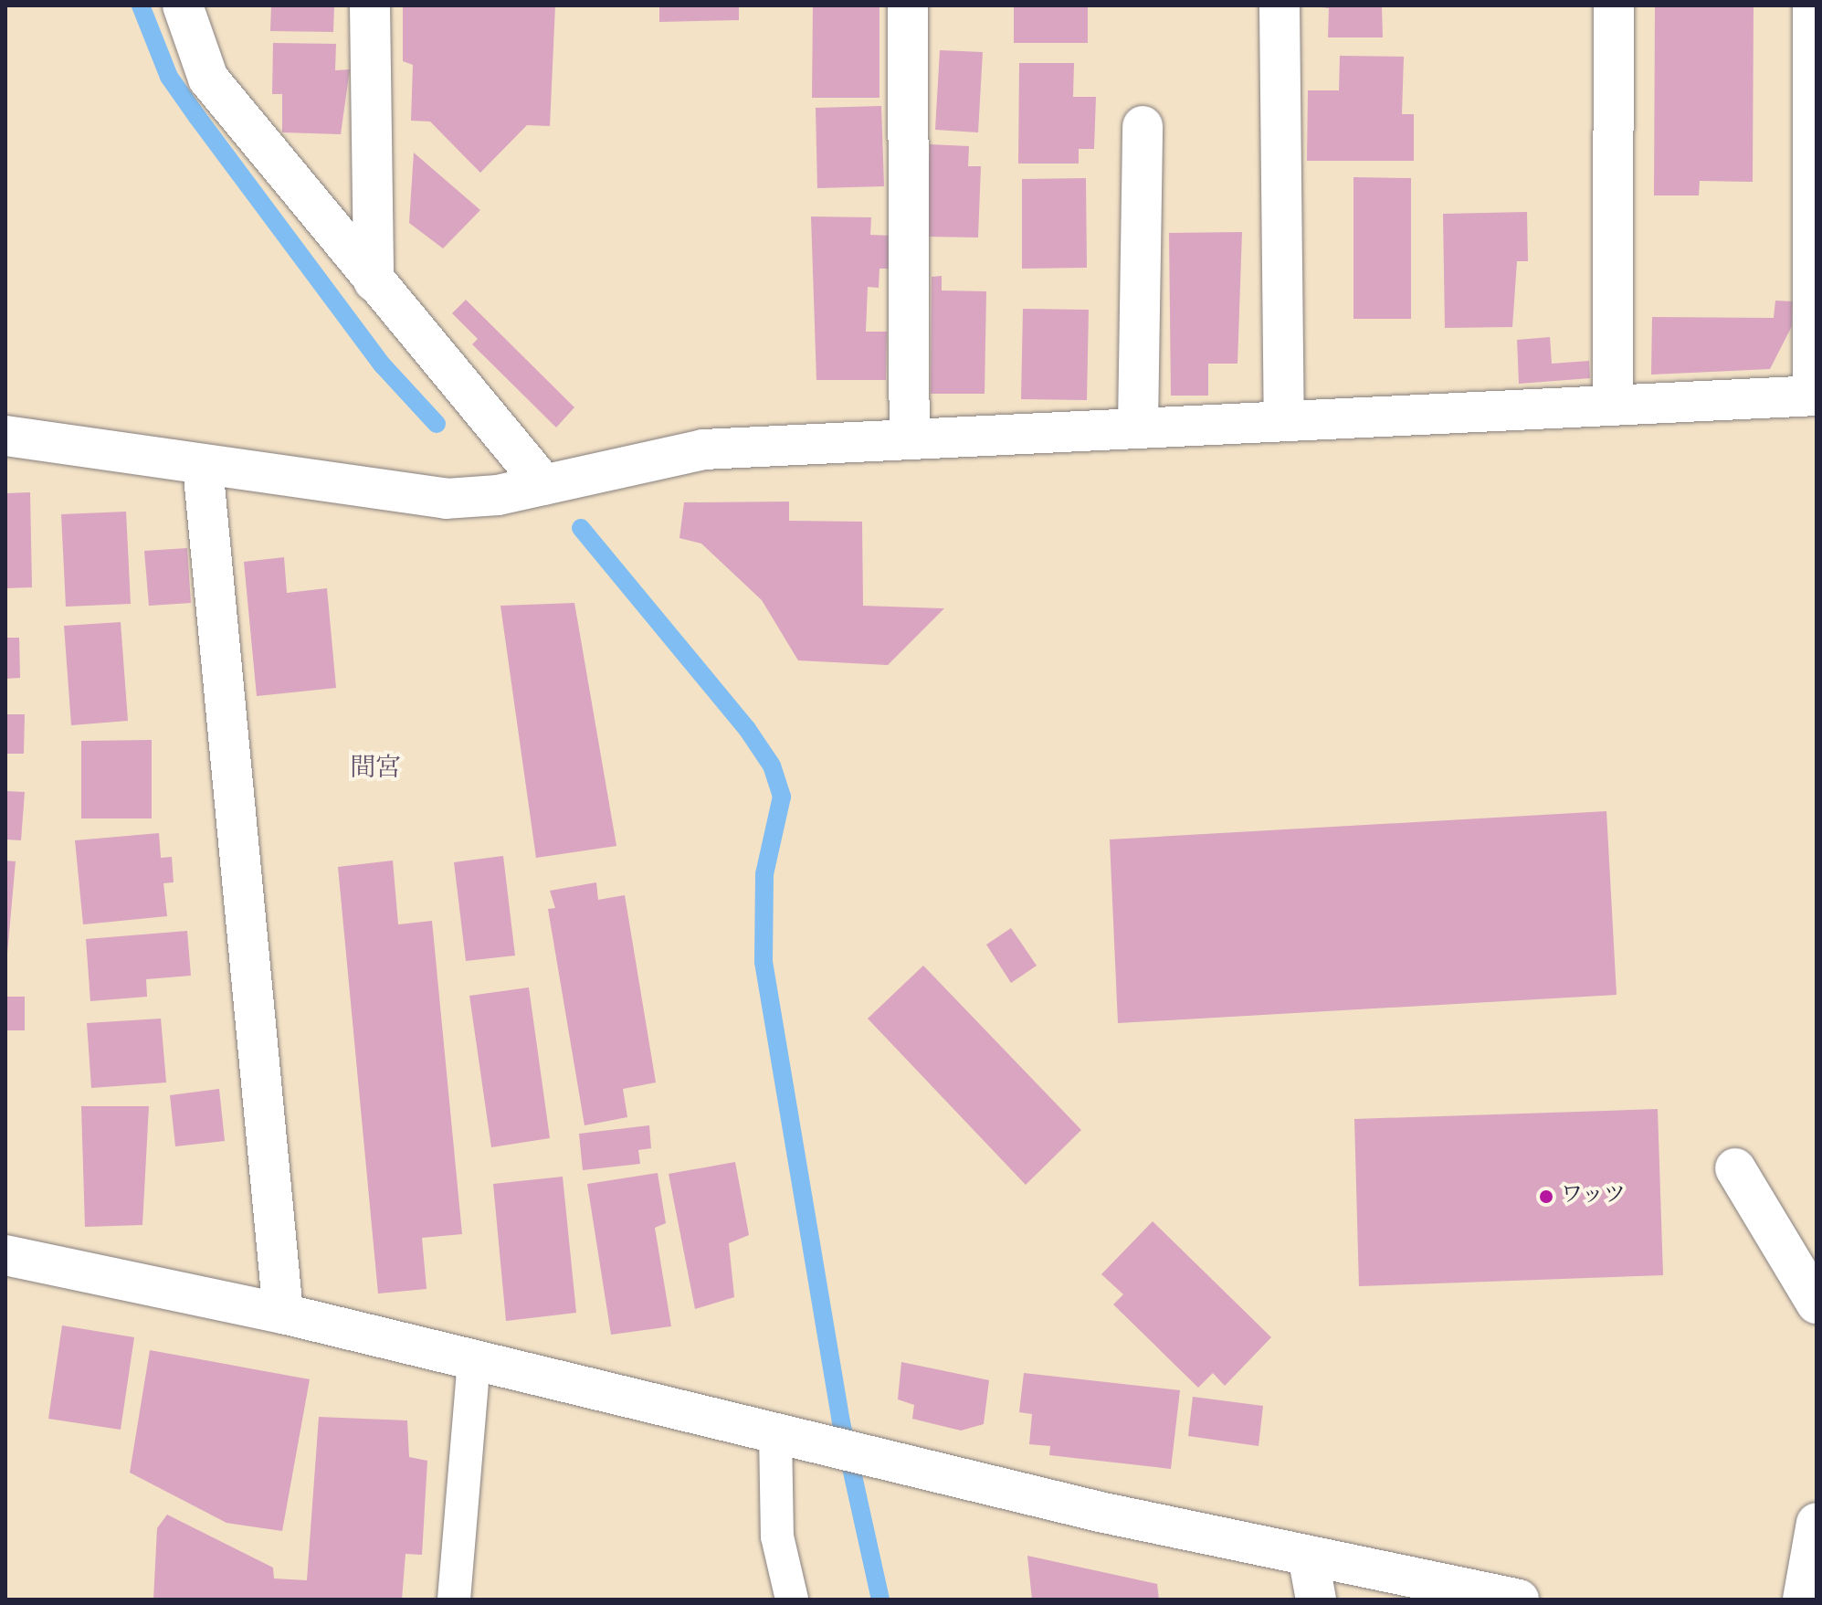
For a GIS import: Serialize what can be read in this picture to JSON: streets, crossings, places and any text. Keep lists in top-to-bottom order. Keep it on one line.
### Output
{"districts":["間宮"],"places":["ワッツ"]}
